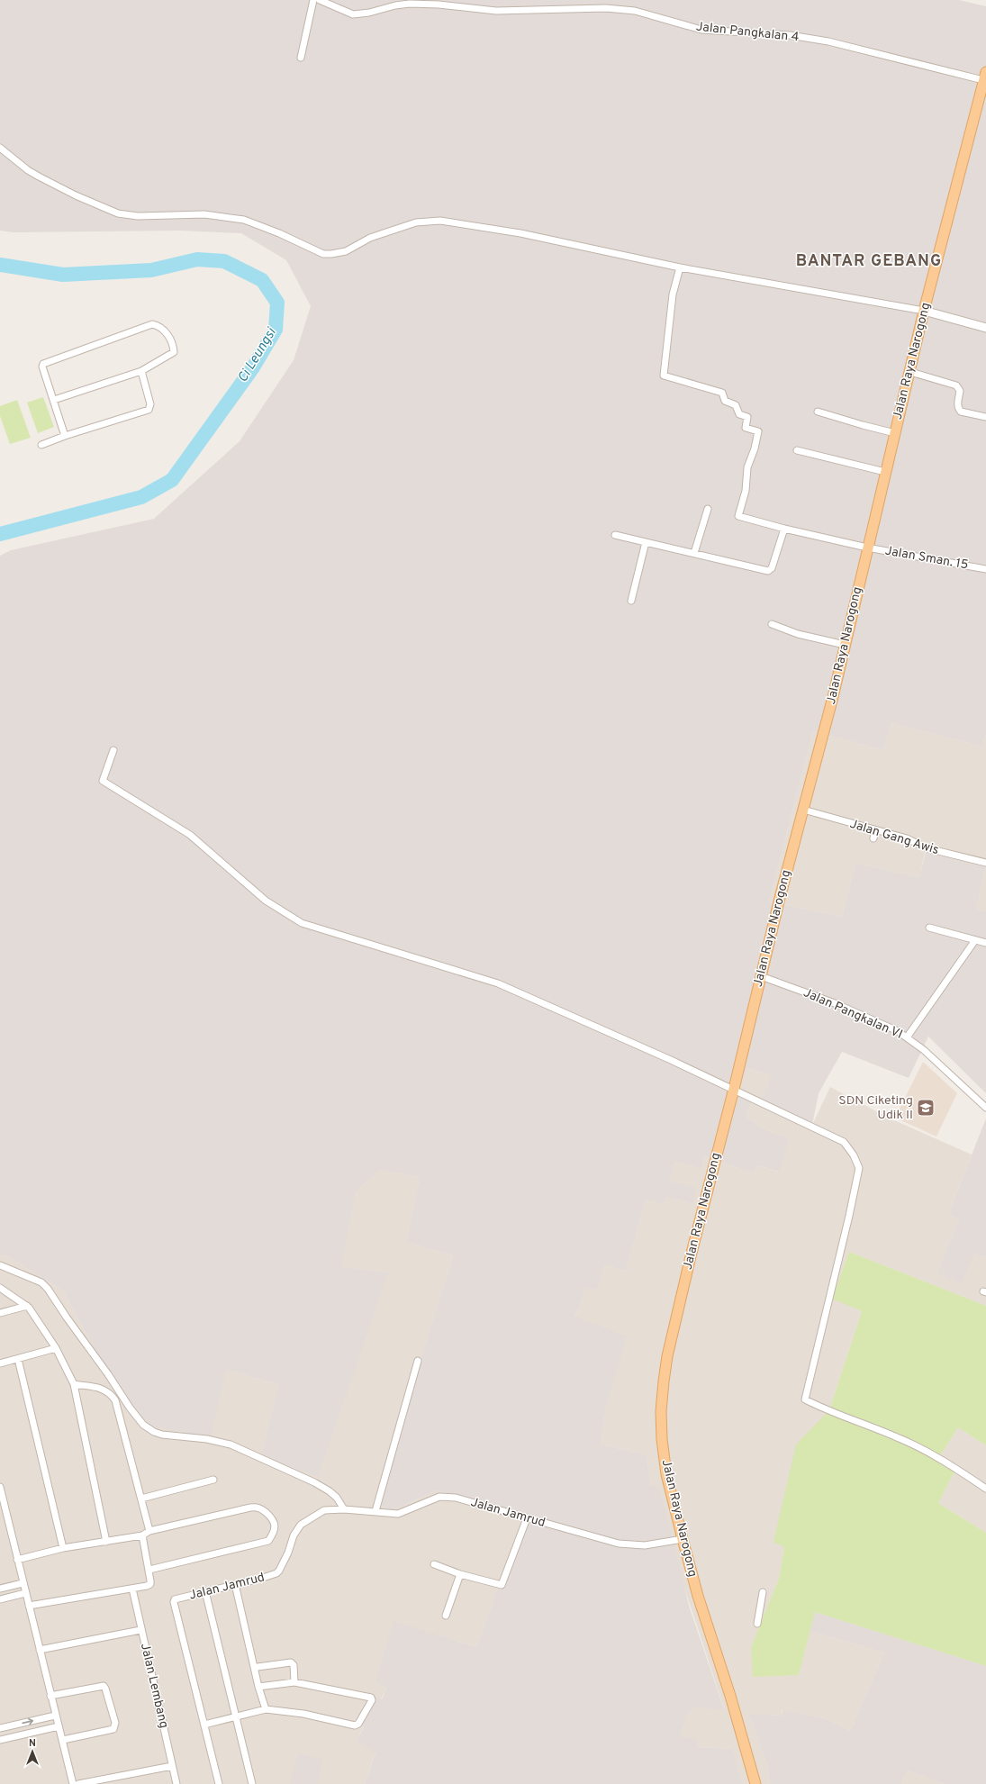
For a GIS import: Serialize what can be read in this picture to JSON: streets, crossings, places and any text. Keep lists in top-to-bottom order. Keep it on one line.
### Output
{"streets":{"main road":["Jalan Raya Narogong"],"street":["Jalan Pangkalan 4","Jalan Sman. 15","Jalan Gang Awis","Jalan Pangkalan VI","Jalan Jamrud","Jalan Lembang"]},"crossings":[["Jalan Pangkalan 4","Jalan Raya Narogong"],["Jalan Raya Narogong","Jalan Sman. 15"],["Jalan Raya Narogong","Jalan Gang Awis"],["Jalan Raya Narogong","Jalan Pangkalan VI"],["Jalan Raya Narogong","Jalan Jamrud"]],"districts":["BANTAR GEBANG"],"water":["Ci Leungsi"],"places":{"school or university":["SDN Ciketing Udik II"]},"north":"top"}
